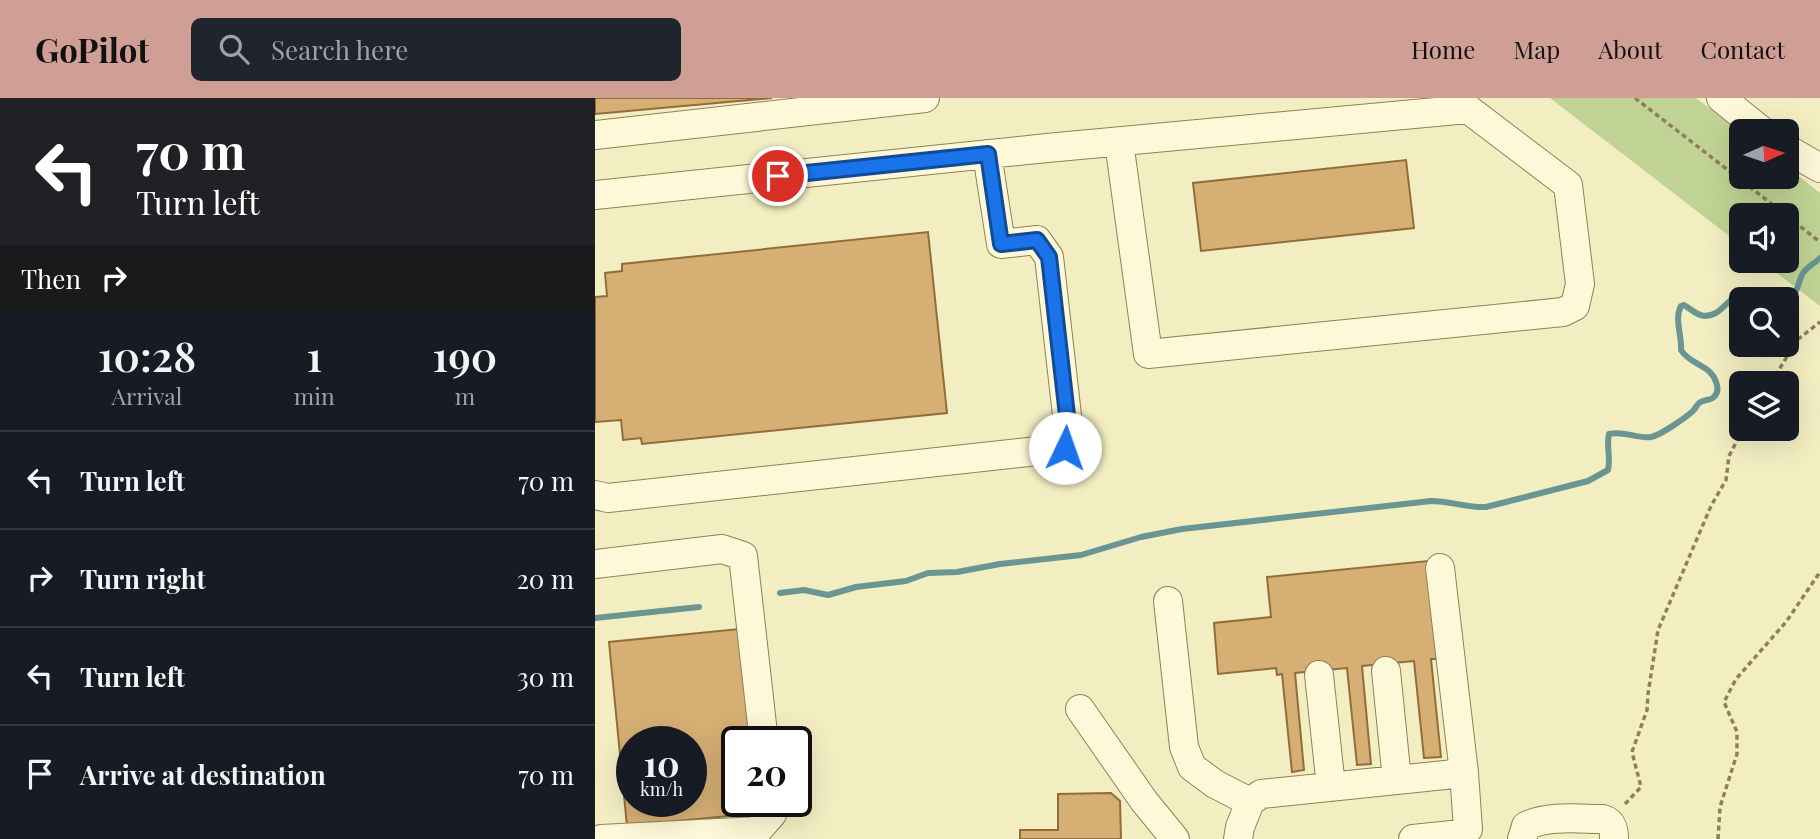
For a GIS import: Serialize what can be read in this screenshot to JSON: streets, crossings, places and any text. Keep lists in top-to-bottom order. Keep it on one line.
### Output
{"north":"right","page":{"header":"GoPilot","search":"Search here","nav":["Home","Map","About","Contact"],"turn":["70 m","Turn left"],"then":"Then","eta":["10:28","Arrival","1","min","190","m"],"list":[{"name":"Turn left","value":"70 m"},{"name":"Turn right","value":"20 m"},{"name":"Turn left","value":"30 m"},{"name":"Arrive at destination","value":"70 m"}],"speed":"10 km/h","limit":"20"}}
